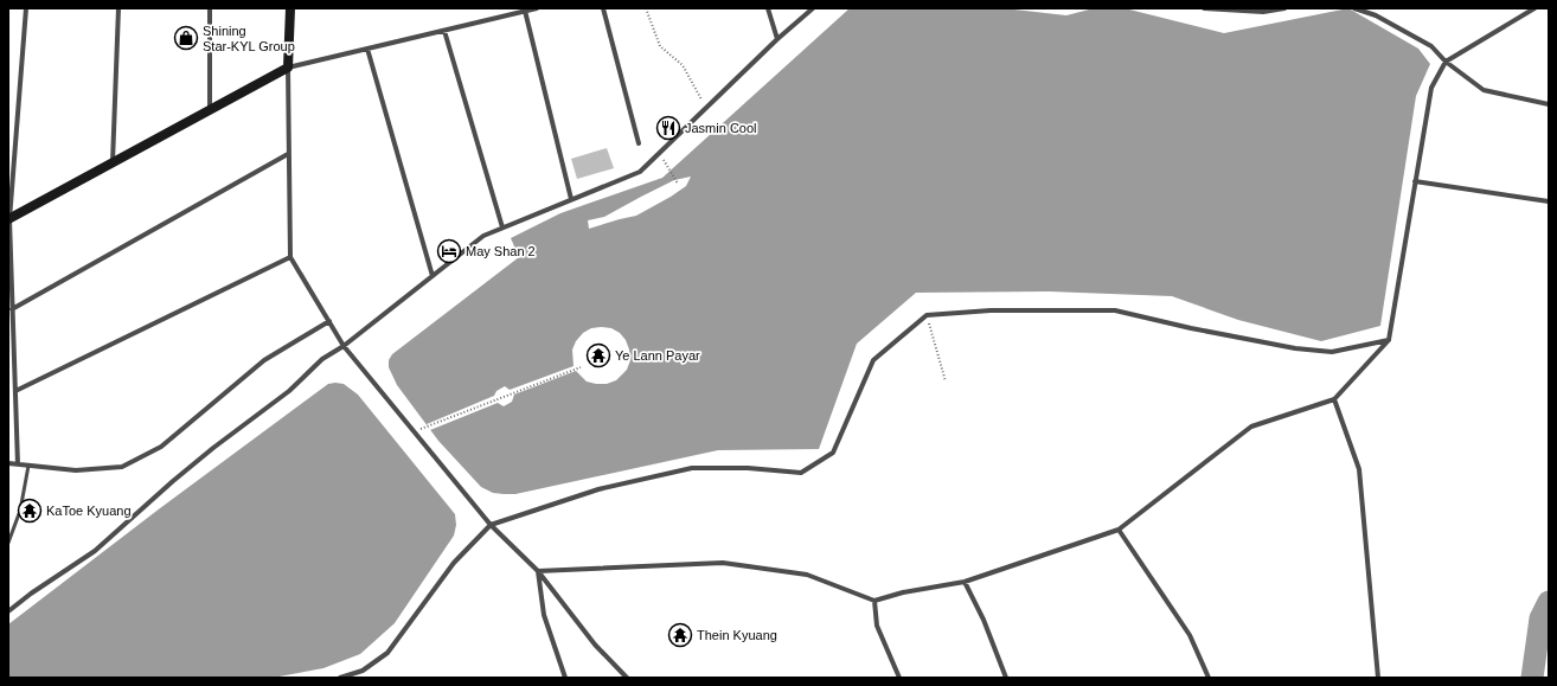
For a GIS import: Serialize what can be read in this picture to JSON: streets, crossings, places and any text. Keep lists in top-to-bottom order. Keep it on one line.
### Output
{"places":{"shop":["Shining Star-KYL Group"],"restaurant":["Jasmin Cool"],"hotel":["May Shan 2"],"temple":["Ye Lann Payar","KaToe Kyuang","Thein Kyuang"]}}
